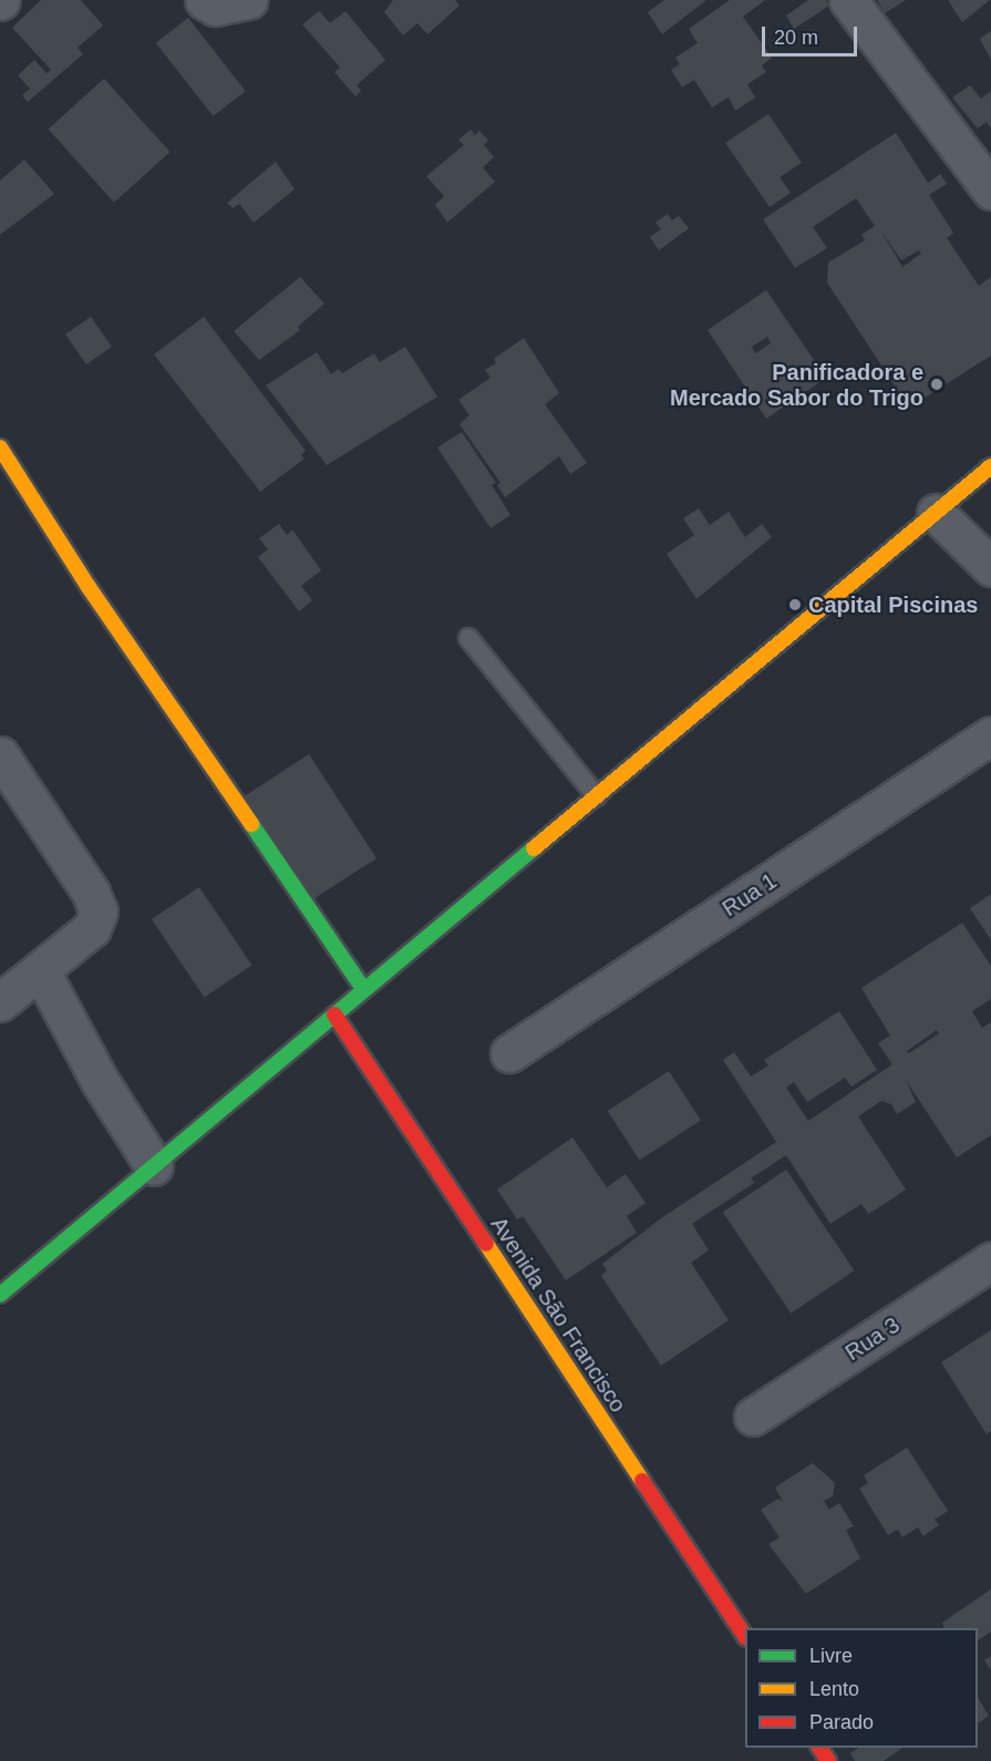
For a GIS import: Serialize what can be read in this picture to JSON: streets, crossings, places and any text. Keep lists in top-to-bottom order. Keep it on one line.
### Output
{"streets":{"street":["Rua 1","Avenida São Francisco","Rua 3"]},"places":["Panificadora e Mercado Sabor do Trigo","Capital Piscinas"],"legend":["Livre","Lento","Parado"],"scale_bar":"20 m"}
